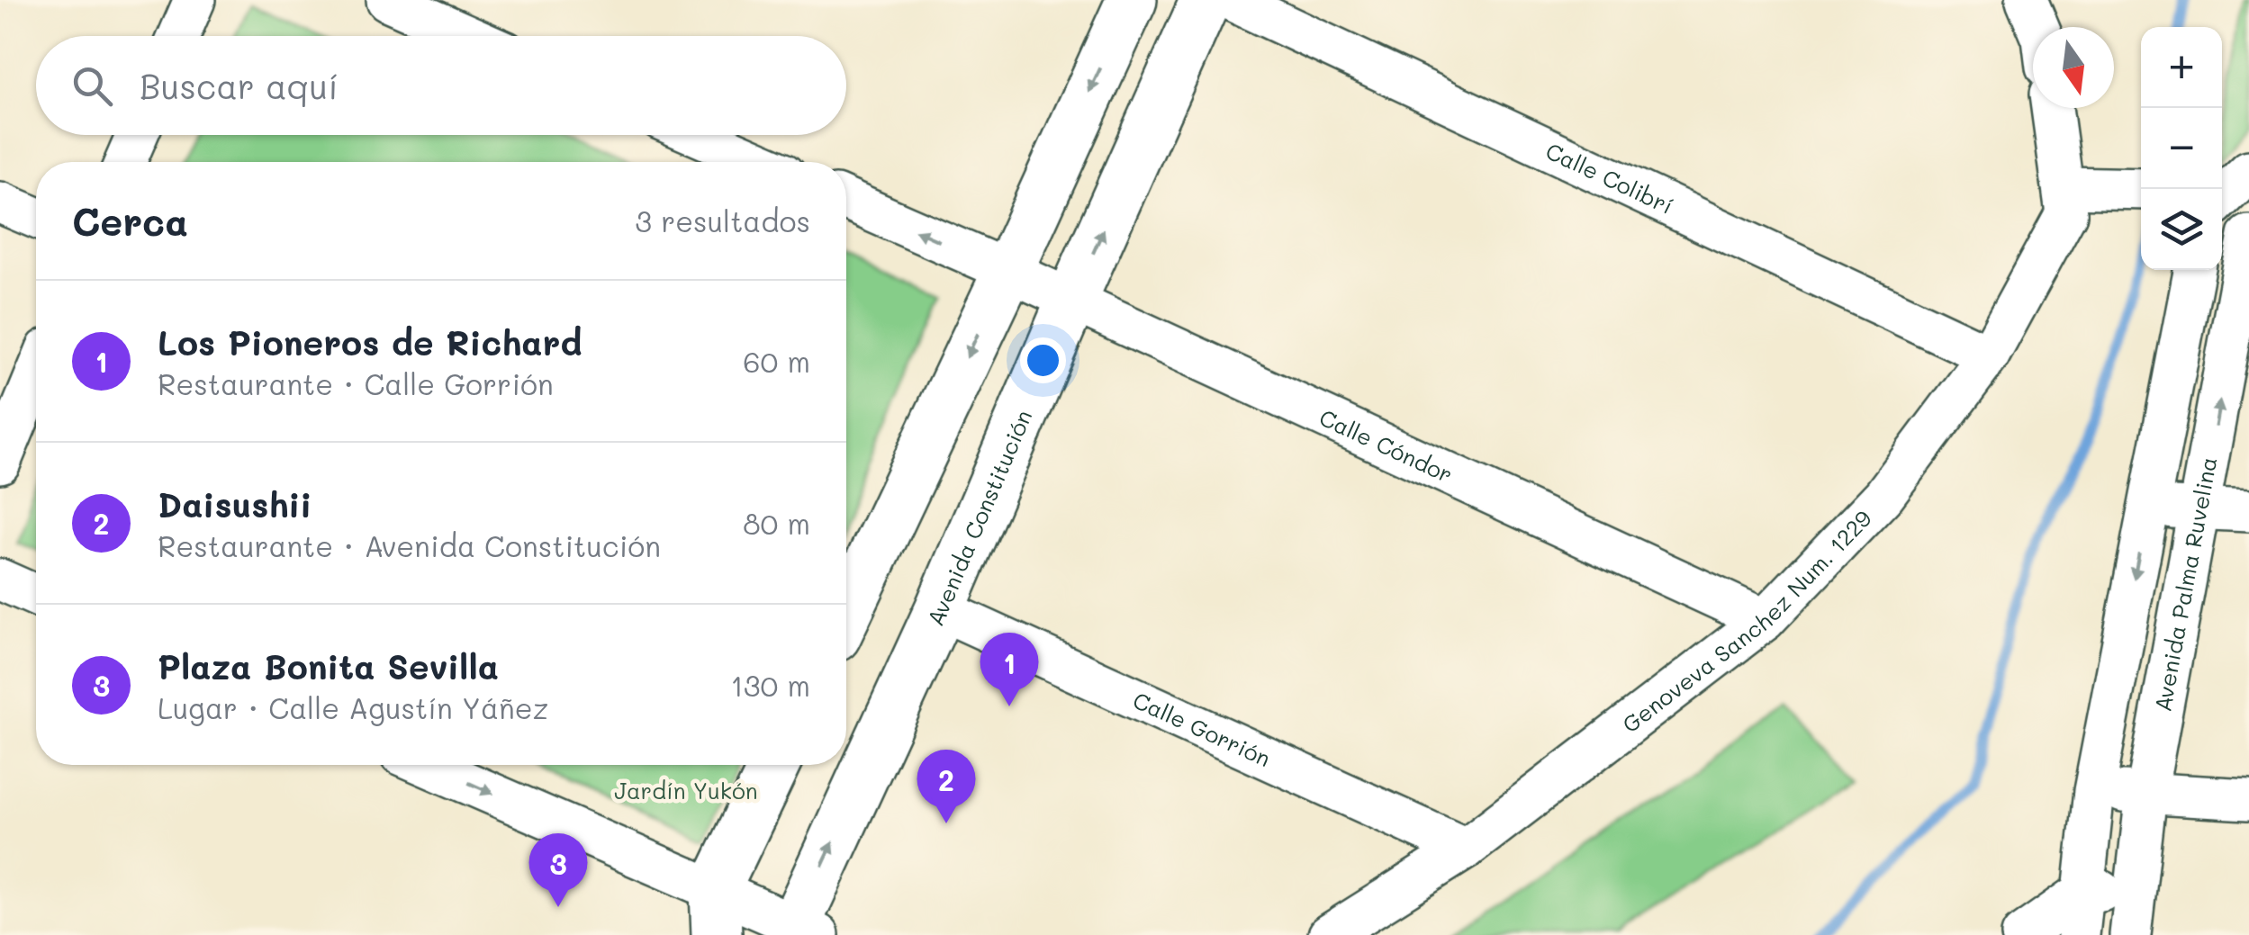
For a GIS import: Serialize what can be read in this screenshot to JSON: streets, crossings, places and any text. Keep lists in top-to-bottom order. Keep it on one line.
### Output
{"streets":{"street":["Calle Colibrí","Calle Cóndor","Avenida Constitución","Avenida Palma Ruvelina","Genoveva Sanchez Num. 1229","Calle Gorrión"]},"crossings":[["Calle Colibrí","Genoveva Sanchez Num. 1229"],["Calle Cóndor","Avenida Constitución"],["Calle Cóndor","Genoveva Sanchez Num. 1229"],["Avenida Constitución","Calle Gorrión"],["Genoveva Sanchez Num. 1229","Calle Gorrión"]],"parks":["Jardín Yukón"],"north":"bottom","page":{"map_buttons":["+","−"],"search":"Buscar aquí","heading":["Cerca","3 resultados"],"list":[{"mark":"1","name":"Los Pioneros de Richard","note":"Restaurante · Calle Gorrión","value":"60 m"},{"mark":"2","name":"Daisushii","note":"Restaurante · Avenida Constitución","value":"80 m"},{"mark":"3","name":"Plaza Bonita Sevilla","note":"Lugar · Calle Agustín Yáñez","value":"130 m"}],"pins":["1","2","3"]}}
